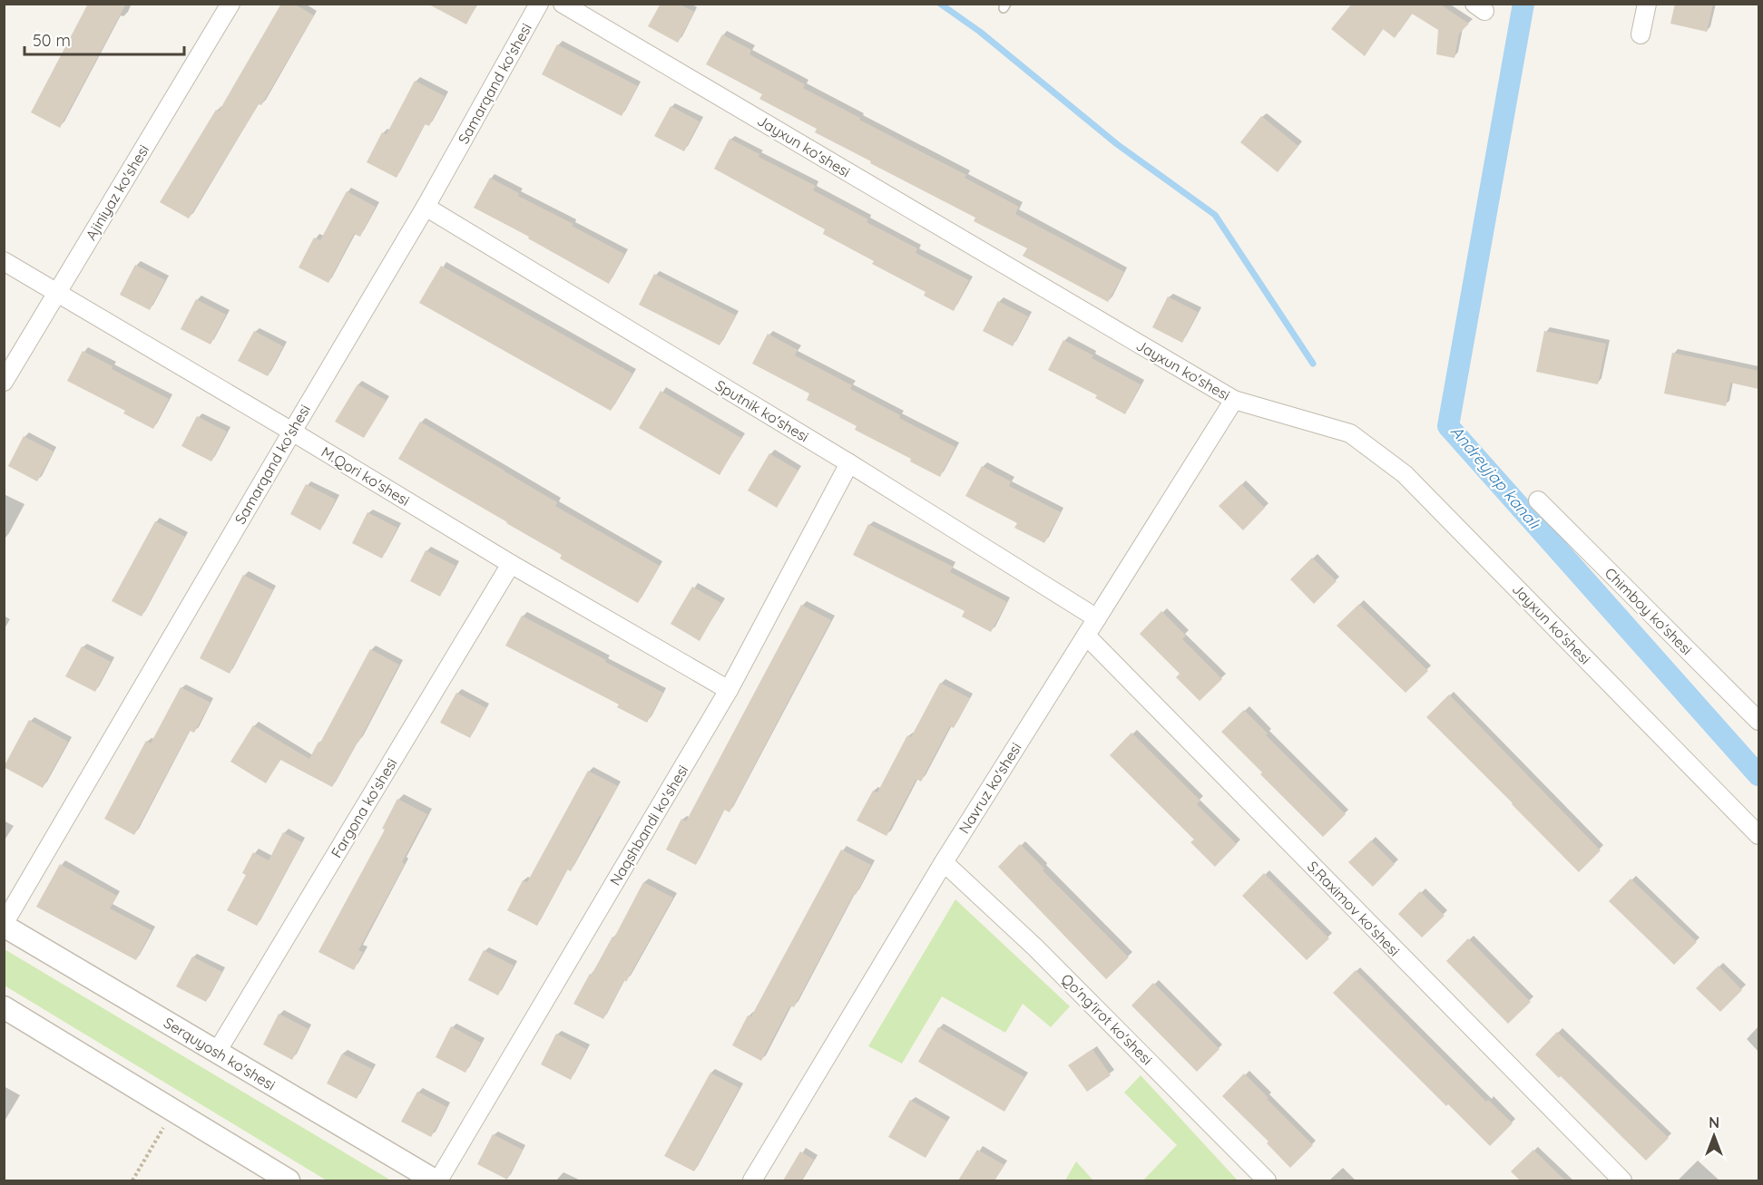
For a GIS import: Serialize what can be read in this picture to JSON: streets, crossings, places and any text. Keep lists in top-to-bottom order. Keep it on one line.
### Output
{"streets":{"street":["Samarqand ko'shesi","Jayxun ko'shesi","Ajiniyaz ko'shesi","Sputnik ko'shesi","M.Qori ko'shesi","Chimboy ko'shesi","Navruz ko'shesi","Fargona ko'shesi","Naqshbandi ko'shesi","S.Raximov ko'shesi","Qo'ng'irot ko'shesi","Serquyosh ko'shesi"]},"crossings":[["Samarqand ko'shesi","Sputnik ko'shesi"],["Samarqand ko'shesi","M.Qori ko'shesi"],["Samarqand ko'shesi","Serquyosh ko'shesi"],["Jayxun ko'shesi","Navruz ko'shesi"],["Ajiniyaz ko'shesi","M.Qori ko'shesi"],["Sputnik ko'shesi","Navruz ko'shesi"],["Sputnik ko'shesi","Naqshbandi ko'shesi"],["M.Qori ko'shesi","Fargona ko'shesi"],["M.Qori ko'shesi","Naqshbandi ko'shesi"],["Navruz ko'shesi","S.Raximov ko'shesi"],["Navruz ko'shesi","Qo'ng'irot ko'shesi"],["Fargona ko'shesi","Serquyosh ko'shesi"],["Naqshbandi ko'shesi","Serquyosh ko'shesi"]],"water":["Andreyjap kanalı"],"scale_bar":"50 m","north":"top"}
